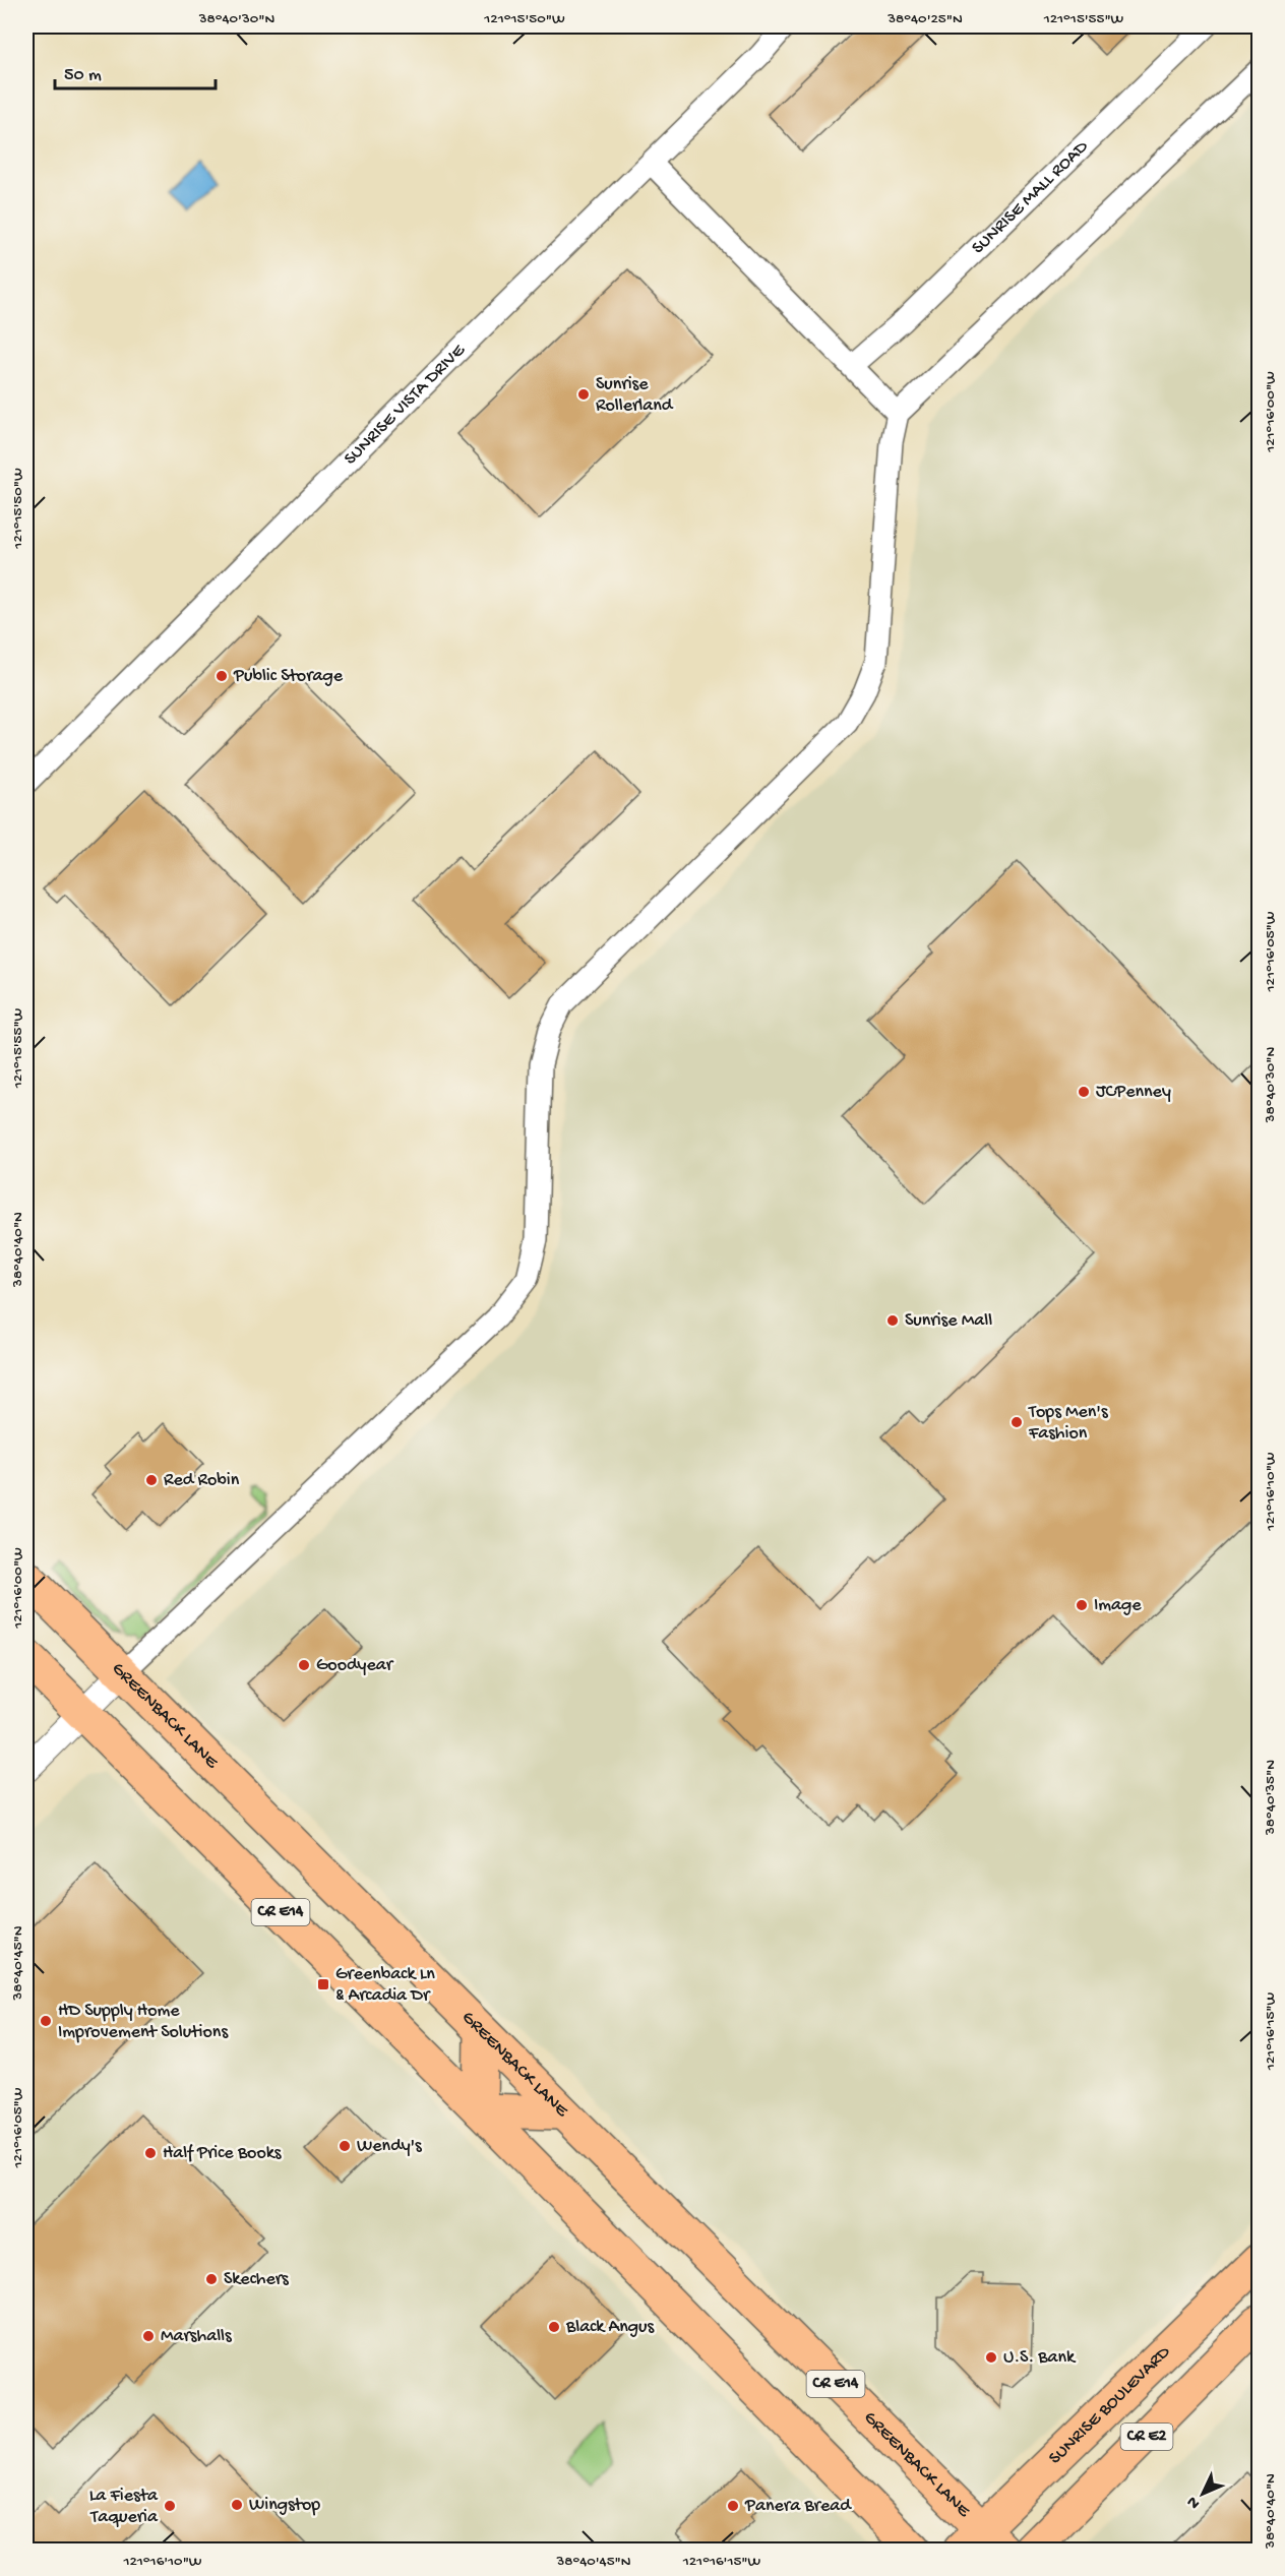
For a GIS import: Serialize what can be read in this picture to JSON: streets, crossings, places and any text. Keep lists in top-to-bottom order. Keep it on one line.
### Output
{"streets":{"main road":["GREENBACK LANE","CR E14","SUNRISE BOULEVARD","CR E2"],"street":["SUNRISE MALL ROAD","SUNRISE VISTA DRIVE"]},"crossings":[["GREENBACK LANE","SUNRISE BOULEVARD"]],"places":{"other":["Sunrise Rollerland","Public Storage","JCPenney","Sunrise Mall","Tops Men's Fashion","Red Robin","Image","Goodyear","HD Supply Home Improvement Solutions","Wendy's","Half Price Books","Skechers","Black Angus","Marshalls","U.S. Bank","Wingstop","La Fiesta Taqueria","Panera Bread"],"transit":["Greenback Ln & Arcadia Dr"]},"scale_bar":"50 m","north":"bottom left","coordinates":["38°40'30\"N","121°15'50\"W","38°40'25\"N","121°15'55\"W","121°16'00\"W","121°16'05\"W","38°40'40\"N","121°16'10\"W","38°40'35\"N","38°40'45\"N","121°16'15\"W"]}
